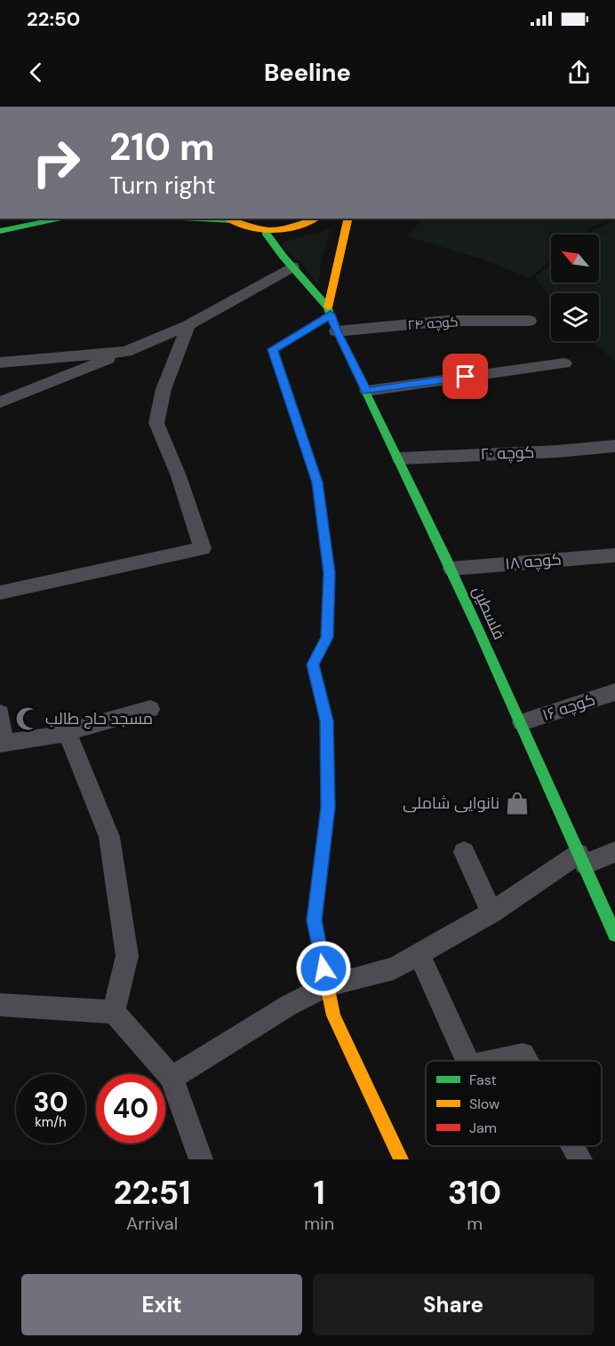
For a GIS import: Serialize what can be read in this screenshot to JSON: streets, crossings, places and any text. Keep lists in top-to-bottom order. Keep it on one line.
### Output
{"streets":{"main road":["فلسطین"],"street":["کوچه ۲۴","کوچه ۲۰","کوچه ۱۸","کوچه ۱۶"]},"crossings":[["کوچه ۲۴","فلسطین"],["کوچه ۲۰","فلسطین"],["کوچه ۱۸","فلسطین"],["فلسطین","کوچه ۱۶"]],"places":{"mosque":["مسجد حاج طالب"],"shop":["نانوایی شاملی"]},"legend":["Fast","Slow","Jam"],"north":"top left","page":{"status":"22:50","header":"Beeline","turn":["210 m","Turn right"],"speed":"30 km/h","limit":"40","eta":["22:51","Arrival","1","min","310","m"],"buttons":["Exit","Share"]}}
